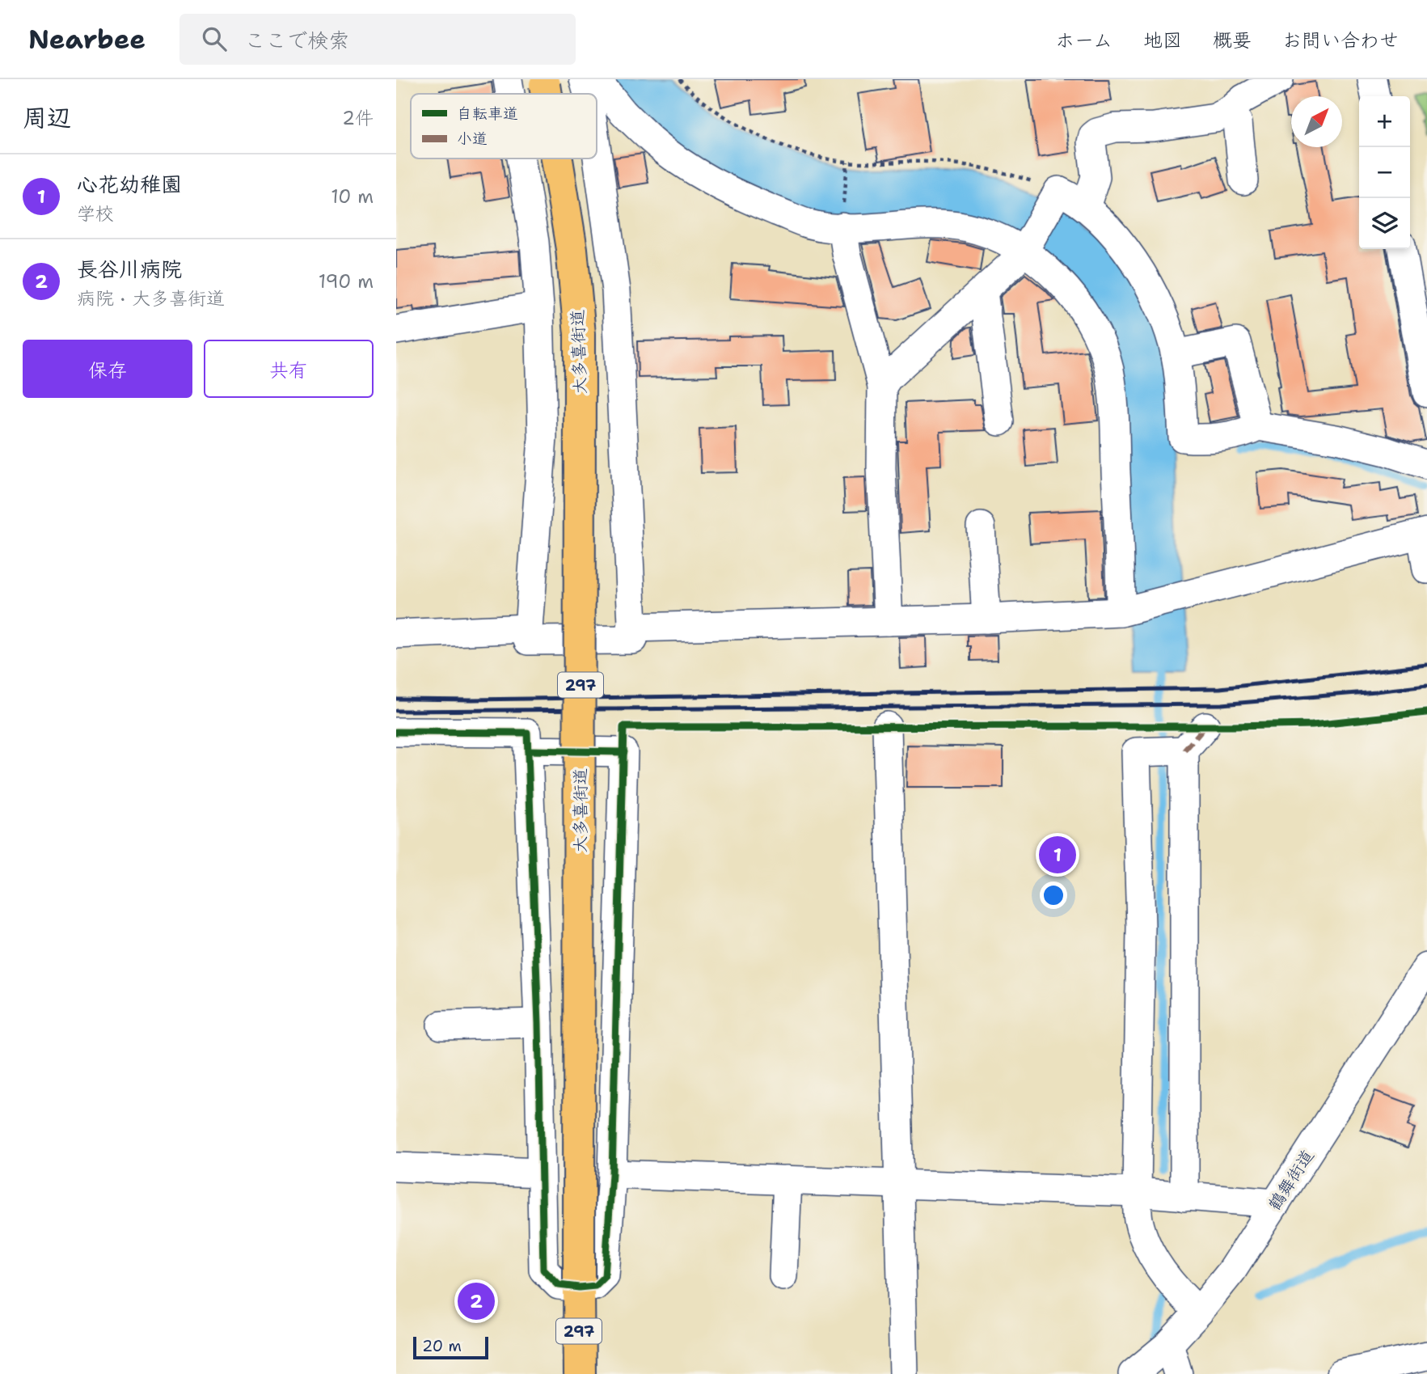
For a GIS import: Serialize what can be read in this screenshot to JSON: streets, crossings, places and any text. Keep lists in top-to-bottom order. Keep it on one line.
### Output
{"streets":{"highway":["大多喜街道","297"],"street":["鶴舞街道"]},"legend":["自転車道","小道"],"scale_bar":"20 m","north":"top right","page":{"header":"Nearbee","search":"ここで検索","nav":["ホーム","地図","概要","お問い合わせ"],"heading":["周辺","2件"],"map_buttons":["+","−"],"list":[{"mark":"1","name":"心花幼稚園","note":"学校","value":"10 m"},{"mark":"2","name":"長谷川病院","note":"病院 · 大多喜街道","value":"190 m"}],"buttons":["保存","共有"],"pins":["1","2"],"scale":"20 m"}}
